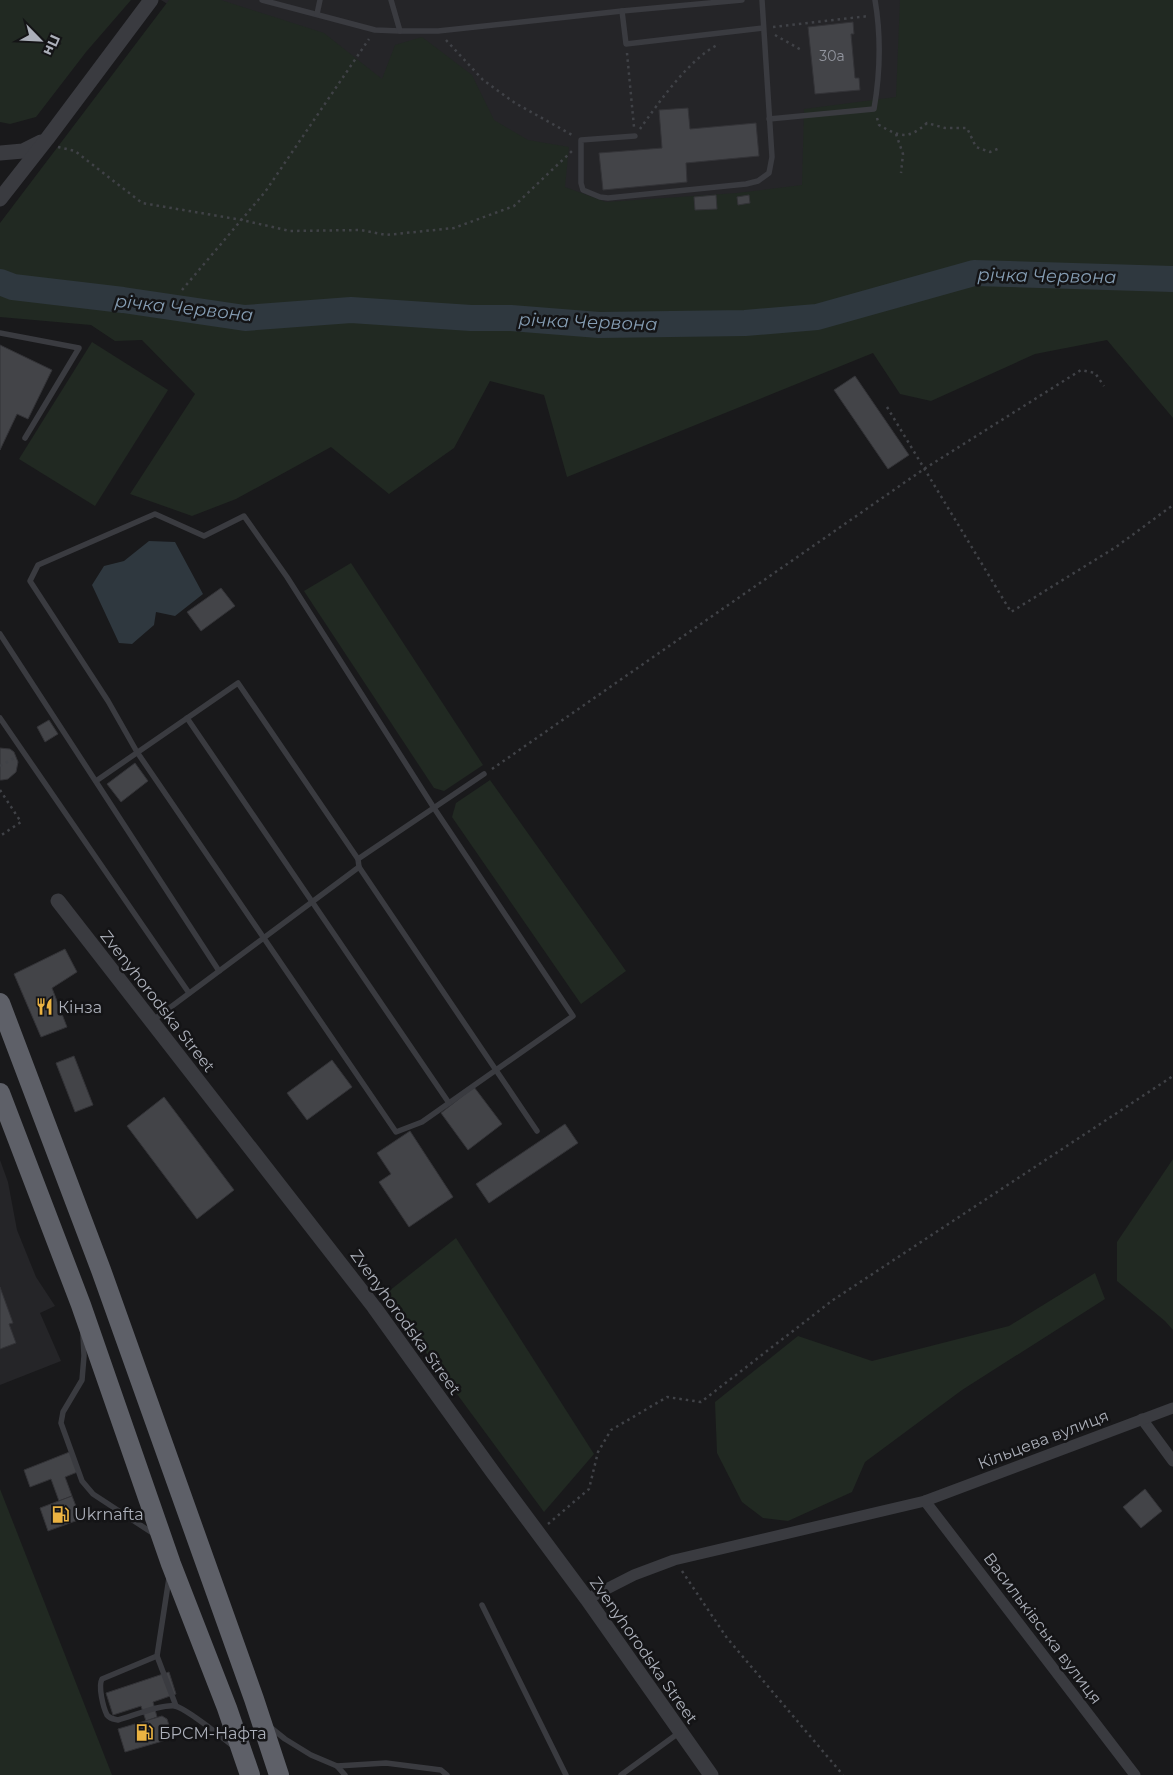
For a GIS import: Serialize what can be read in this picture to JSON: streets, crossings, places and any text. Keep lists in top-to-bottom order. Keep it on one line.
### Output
{"streets":{"street":["Zvenyhorodska Street","Кільцева вулиця","Васильківська вулиця"]},"crossings":[["Zvenyhorodska Street","Кільцева вулиця"],["Кільцева вулиця","Васильківська вулиця"]],"water":["річка Червона"],"places":{"restaurant":["Кінза"],"fuel station":["Ukrnafta","БРСМ-Нафта"]},"house_numbers":["30а"],"north":"bottom right"}
